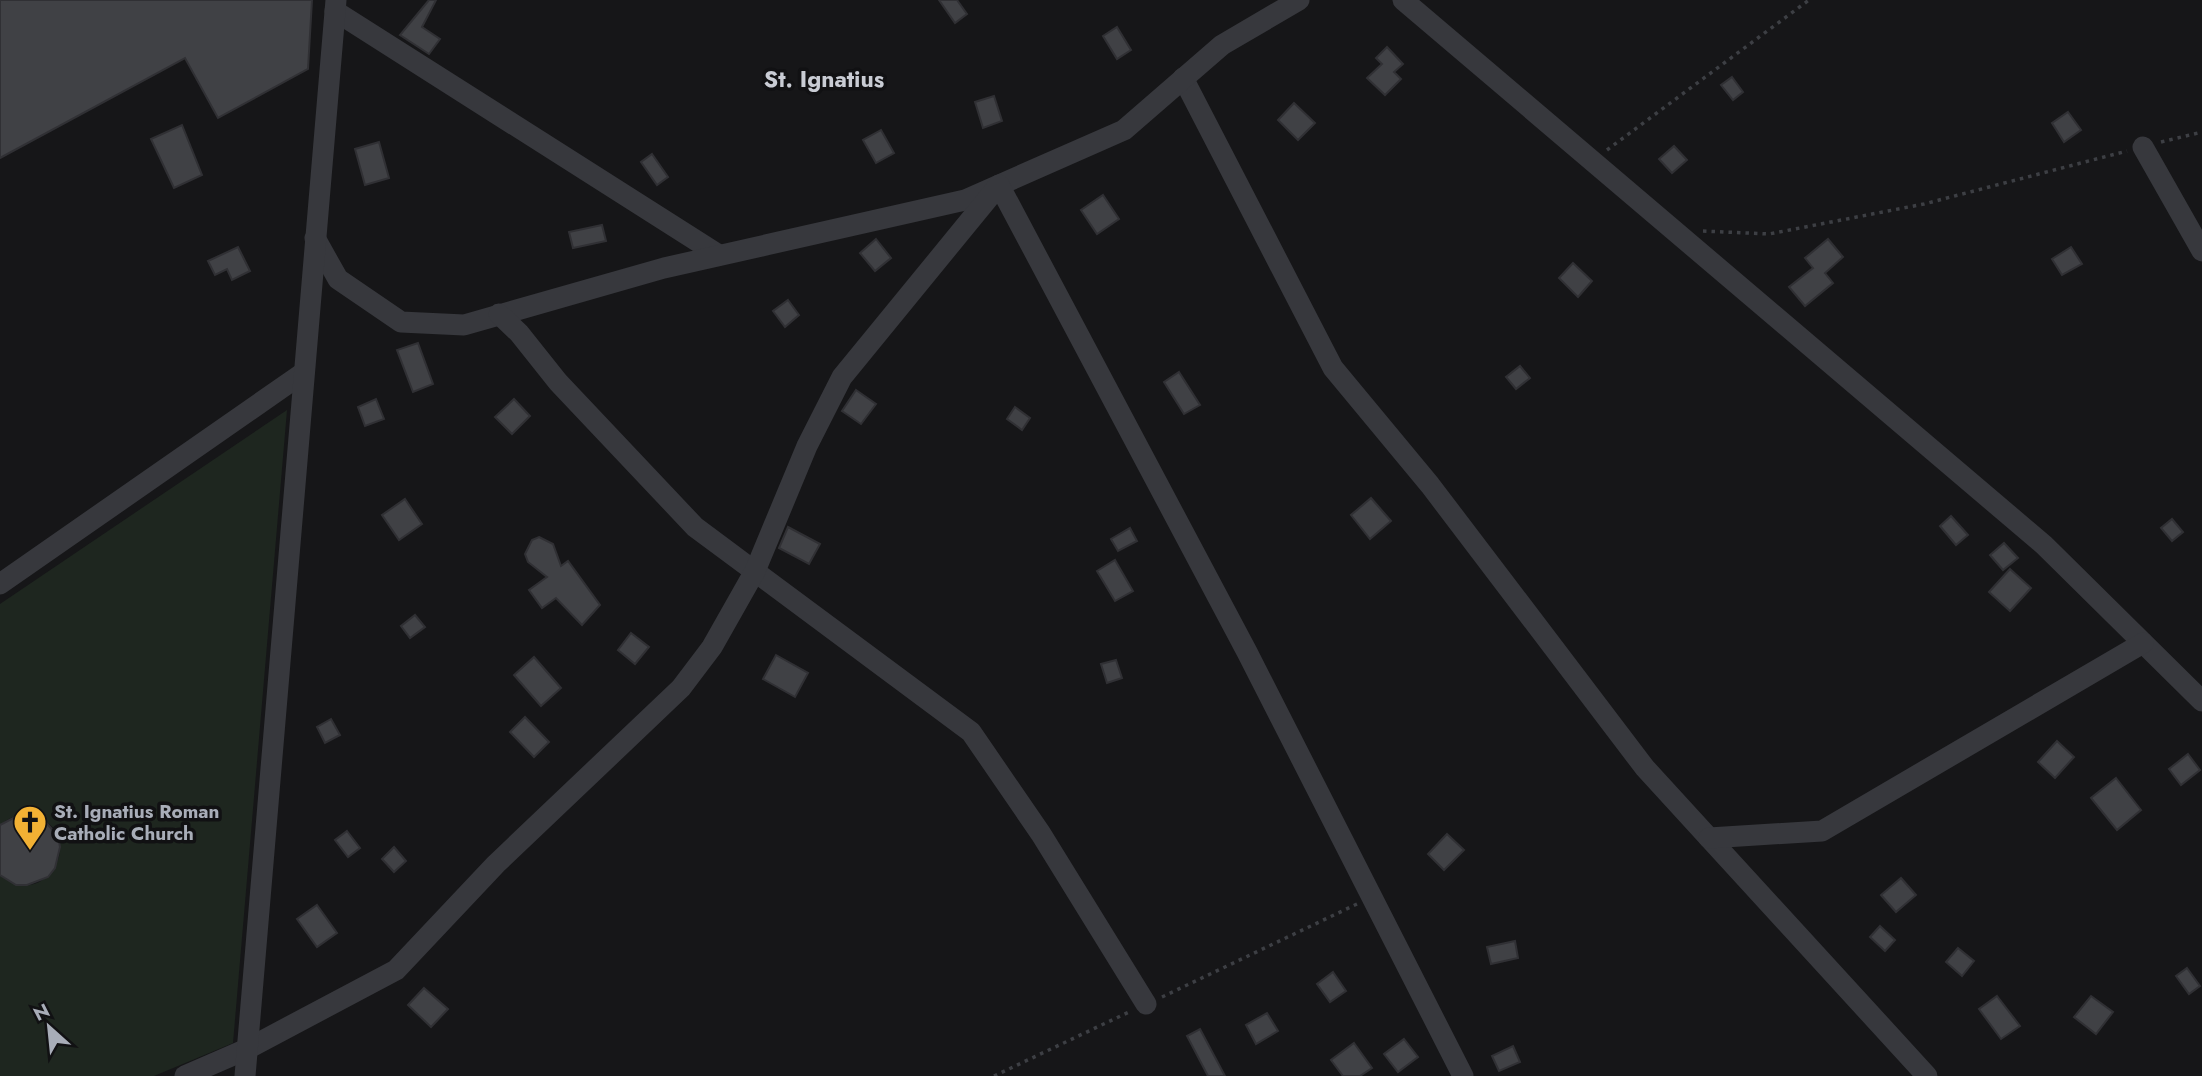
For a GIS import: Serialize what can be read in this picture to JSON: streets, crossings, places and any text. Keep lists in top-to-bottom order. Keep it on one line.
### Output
{"districts":["St. Ignatius"],"places":{"church":["St. Ignatius Roman Catholic Church"]},"north":"top left"}
